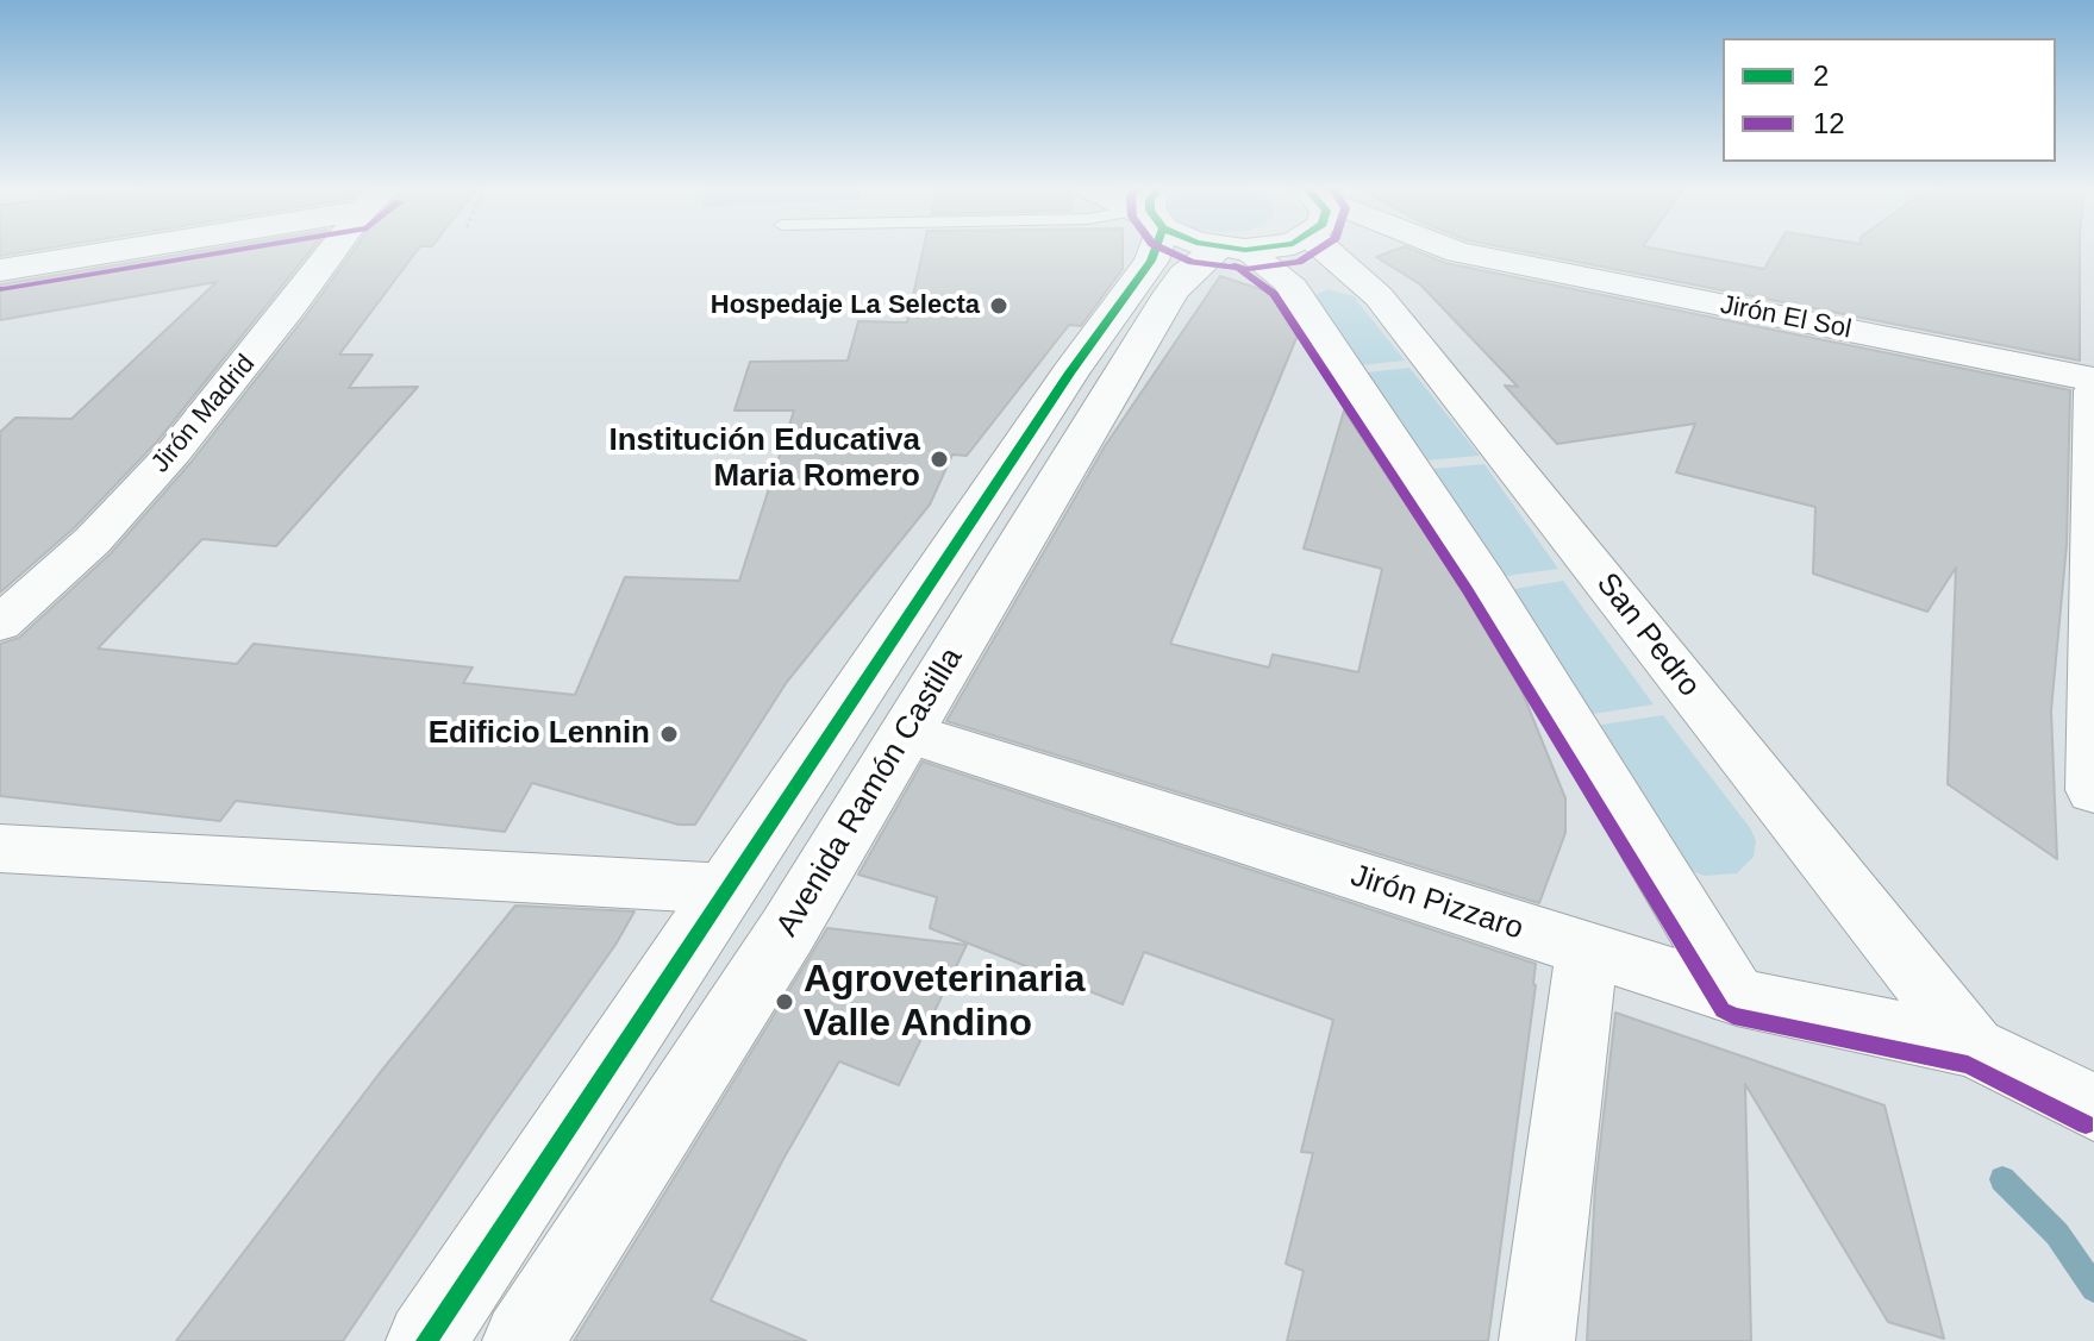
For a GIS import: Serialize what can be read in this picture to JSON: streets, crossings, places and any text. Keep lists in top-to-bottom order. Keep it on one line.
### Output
{"streets":{"street":["Jirón El Sol","Jirón Madrid","San Pedro","Avenida Ramón Castilla","Jirón Pizzaro"]},"crossings":[["San Pedro","Jirón Pizzaro"],["Avenida Ramón Castilla","Jirón Pizzaro"]],"places":["Hospedaje La Selecta","Institución Educativa Maria Romero","Edificio Lennin","Agroveterinaria Valle Andino"],"lines":["transit line 2","transit line 12"],"legend":["2","12"]}
